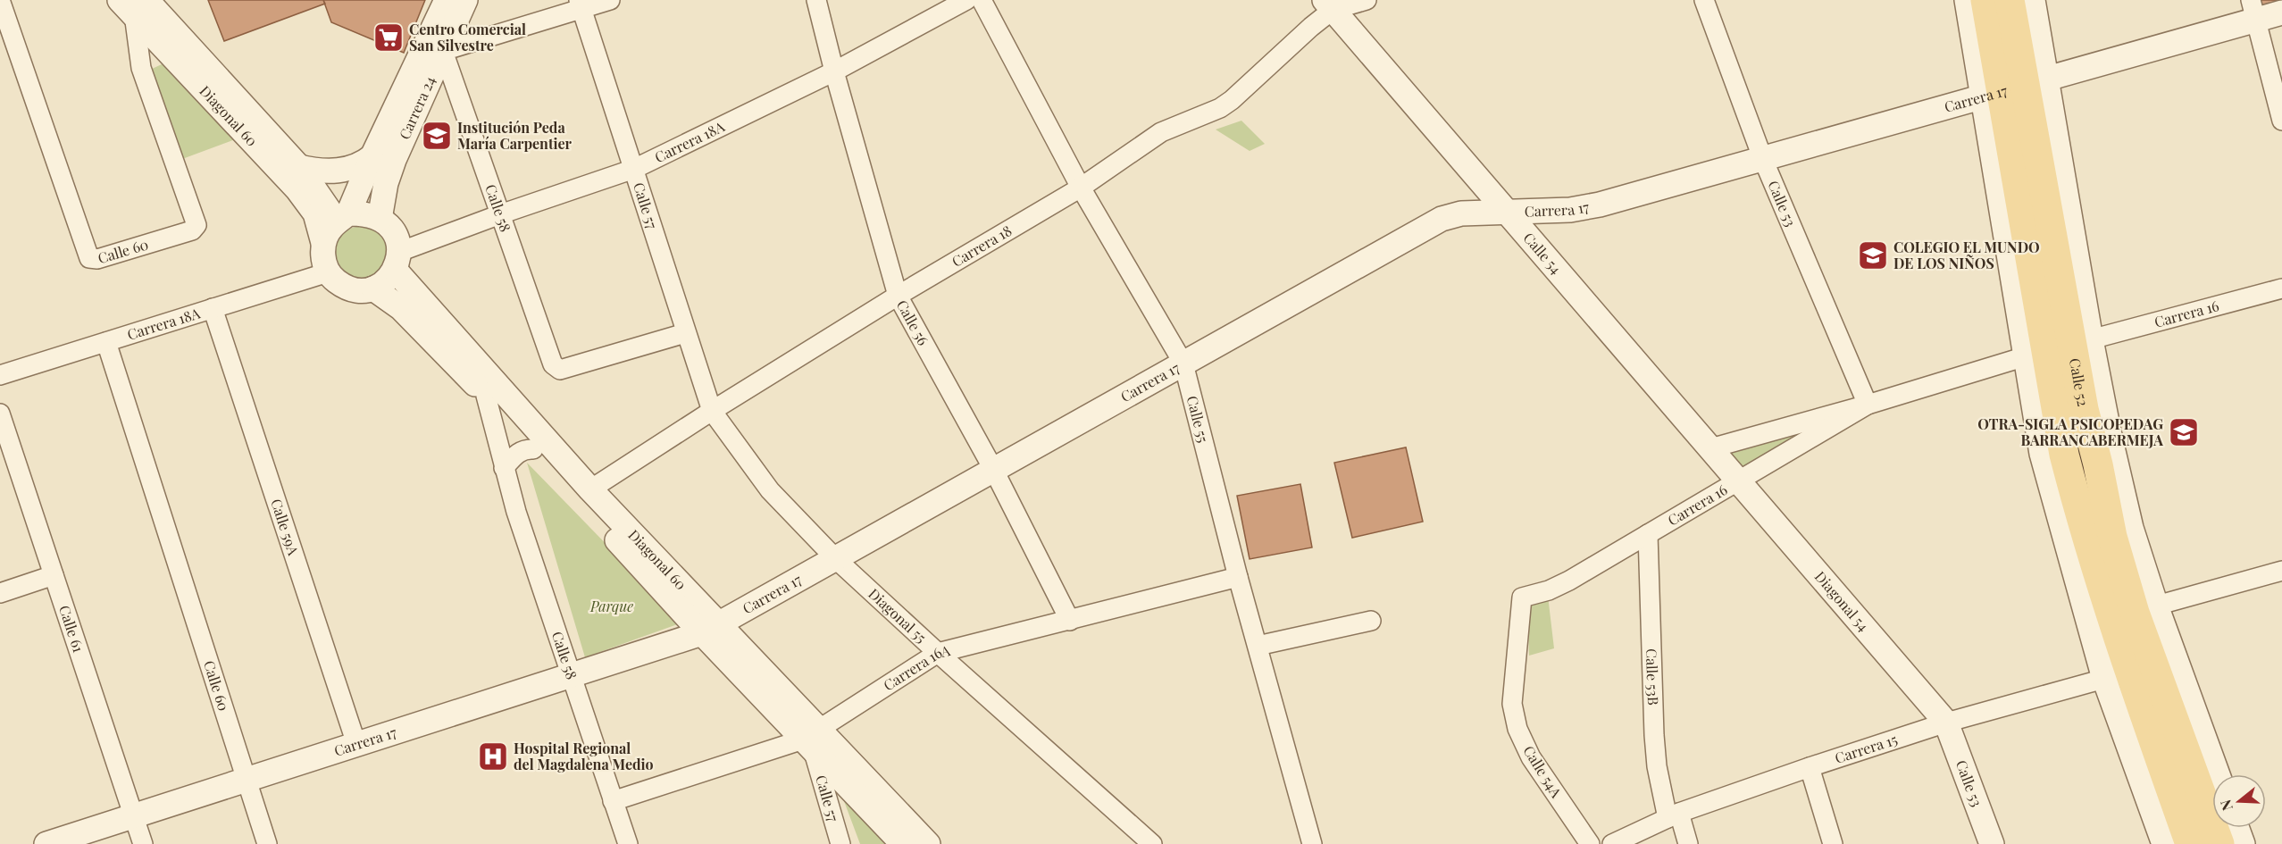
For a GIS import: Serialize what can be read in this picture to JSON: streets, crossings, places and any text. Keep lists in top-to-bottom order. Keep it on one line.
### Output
{"streets":{"main road":["Calle 52"],"street":["Carrera 17","Carrera 24","Diagonal 60","Carrera 18A","Calle 53","Calle 57","Calle 58","Carrera 18","Calle 60","Calle 54","Carrera 16","Calle 56","Calle 55","Calle 59A","Diagonal 54","Diagonal 55","Calle 61","Carrera 16A","Calle 53B","Carrera 15","Calle 54A"]},"crossings":[["Carrera 17","Diagonal 60"],["Carrera 17","Calle 53"],["Carrera 17","Calle 58"],["Carrera 17","Calle 60"],["Carrera 17","Calle 54"],["Carrera 17","Calle 56"],["Carrera 17","Calle 52"],["Carrera 17","Calle 55"],["Carrera 17","Calle 59A"],["Carrera 17","Diagonal 55"],["Carrera 17","Calle 61"],["Carrera 24","Diagonal 60"],["Carrera 24","Carrera 18A"],["Carrera 24","Calle 58"],["Diagonal 60","Carrera 18A"],["Diagonal 60","Calle 57"],["Diagonal 60","Calle 58"],["Diagonal 60","Carrera 18"],["Diagonal 60","Calle 60"],["Diagonal 60","Carrera 16A"],["Carrera 18A","Calle 57"],["Carrera 18A","Calle 58"],["Carrera 18A","Calle 60"],["Carrera 18A","Calle 56"],["Carrera 18A","Calle 59A"],["Calle 53","Carrera 16"],["Calle 53","Diagonal 54"],["Calle 53","Carrera 15"],["Calle 57","Calle 58"],["Calle 57","Carrera 18"],["Calle 57","Diagonal 55"],["Calle 57","Carrera 16A"],["Calle 58","Carrera 16A"],["Carrera 18","Calle 54"],["Carrera 18","Calle 56"],["Carrera 18","Calle 55"],["Carrera 18","Diagonal 55"],["Calle 54","Carrera 16"],["Calle 54","Diagonal 54"],["Carrera 16","Calle 52"],["Carrera 16","Diagonal 54"],["Carrera 16","Calle 53B"],["Carrera 16","Calle 54A"],["Calle 56","Carrera 16A"],["Calle 52","Carrera 15"],["Calle 55","Carrera 16A"],["Diagonal 54","Carrera 15"],["Diagonal 55","Carrera 16A"],["Calle 53B","Carrera 15"]],"parks":["Parque"],"places":{"supermarket":["Centro Comercial San Silvestre"],"school or university":["Institución Peda María Carpentier","COLEGIO EL MUNDO DE LOS NIÑOS","OTRA-SIGLA PSICOPEDAG BARRANCABERMEJA"],"hospital":["Hospital Regional del Magdalena Medio"]},"north":"left"}
